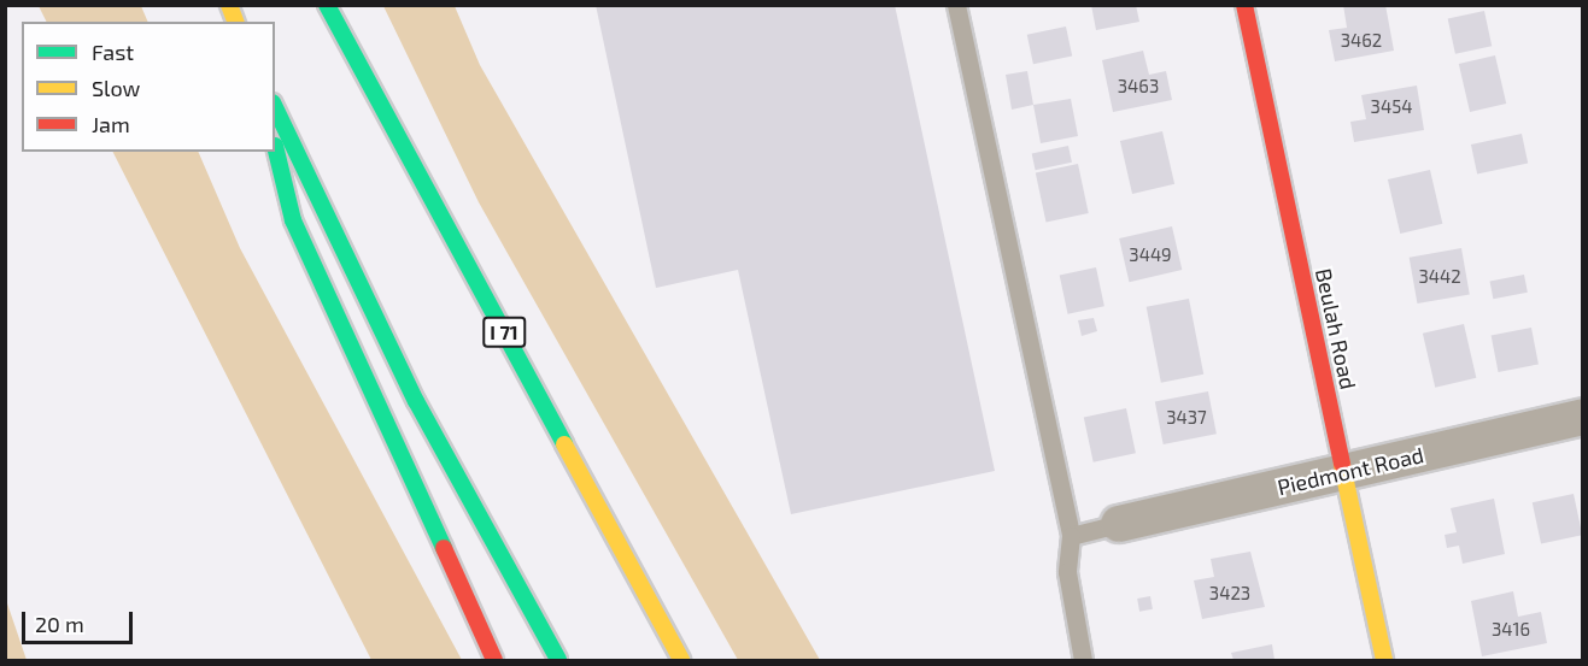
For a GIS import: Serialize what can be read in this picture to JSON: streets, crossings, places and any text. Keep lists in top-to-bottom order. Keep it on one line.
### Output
{"streets":{"main road":["Beulah Road","I 71"],"street":["Piedmont Road"]},"crossings":[["Beulah Road","Piedmont Road"]],"house_numbers":["3462","3463","3454","3449","3442","3437","3423","3416"],"legend":["Fast","Slow","Jam"],"scale_bar":"20 m"}
